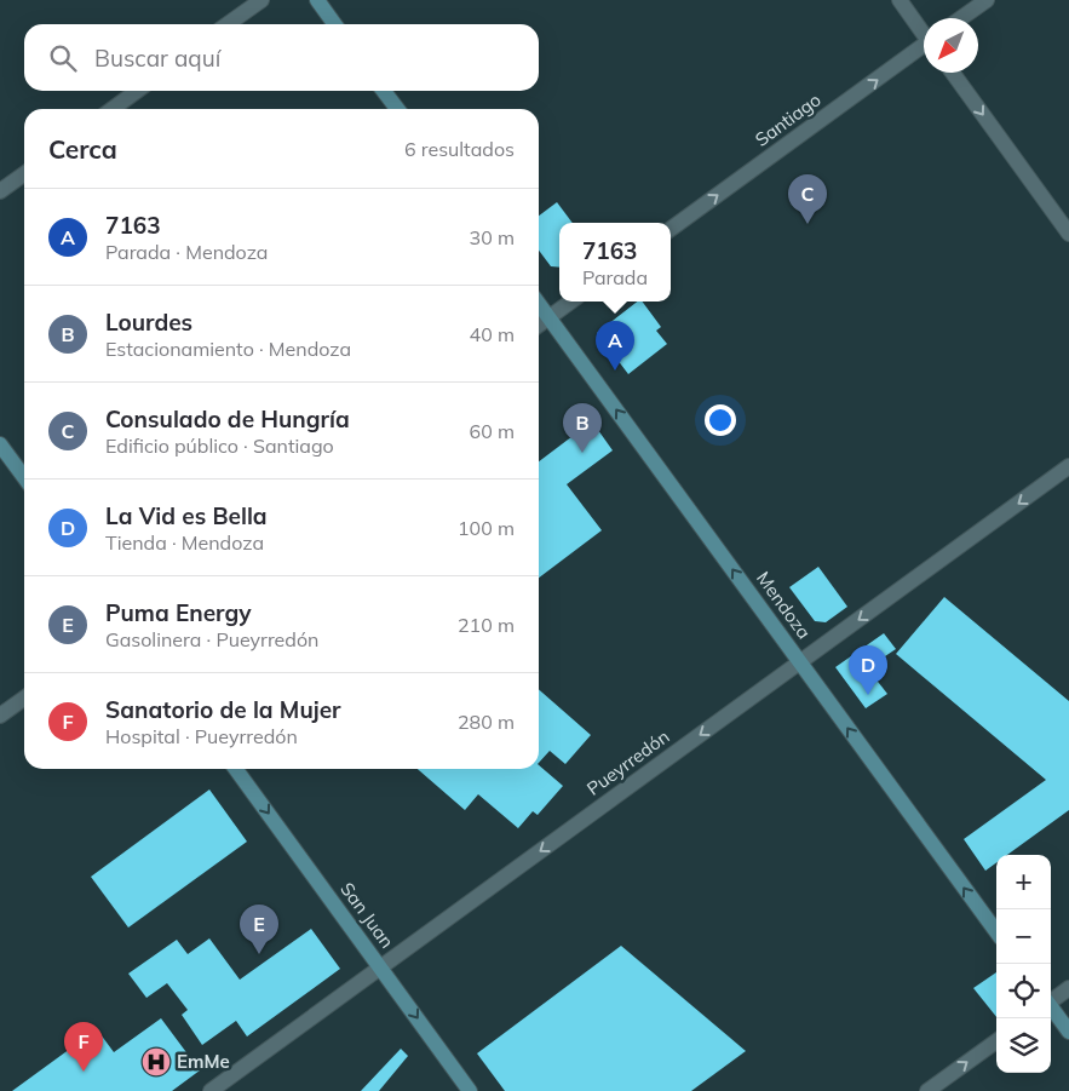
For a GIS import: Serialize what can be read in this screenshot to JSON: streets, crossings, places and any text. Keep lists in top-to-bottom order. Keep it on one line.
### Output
{"streets":{"main road":["Mendoza","San Juan"],"street":["Santiago","Pueyrredón"]},"crossings":[["Mendoza","Pueyrredón"],["Pueyrredón","San Juan"]],"one_way":["Santiago","Mendoza","Pueyrredón","San Juan"],"places":{"hospital":["EmMe"]},"north":"bottom left","page":{"search":"Buscar aquí","heading":["Cerca","6 resultados"],"pins":["C","A","B","D","E","F"],"list":[{"mark":"A","name":"7163","note":"Parada · Mendoza","value":"30 m"},{"mark":"B","name":"Lourdes","note":"Estacionamiento · Mendoza","value":"40 m"},{"mark":"C","name":"Consulado de Hungría","note":"Edificio público · Santiago","value":"60 m"},{"mark":"D","name":"La Vid es Bella","note":"Tienda · Mendoza","value":"100 m"},{"mark":"E","name":"Puma Energy","note":"Gasolinera · Pueyrredón","value":"210 m"},{"mark":"F","name":"Sanatorio de la Mujer","note":"Hospital · Pueyrredón","value":"280 m"}],"popup":["7163","Parada"],"map_buttons":["+","−"]}}
